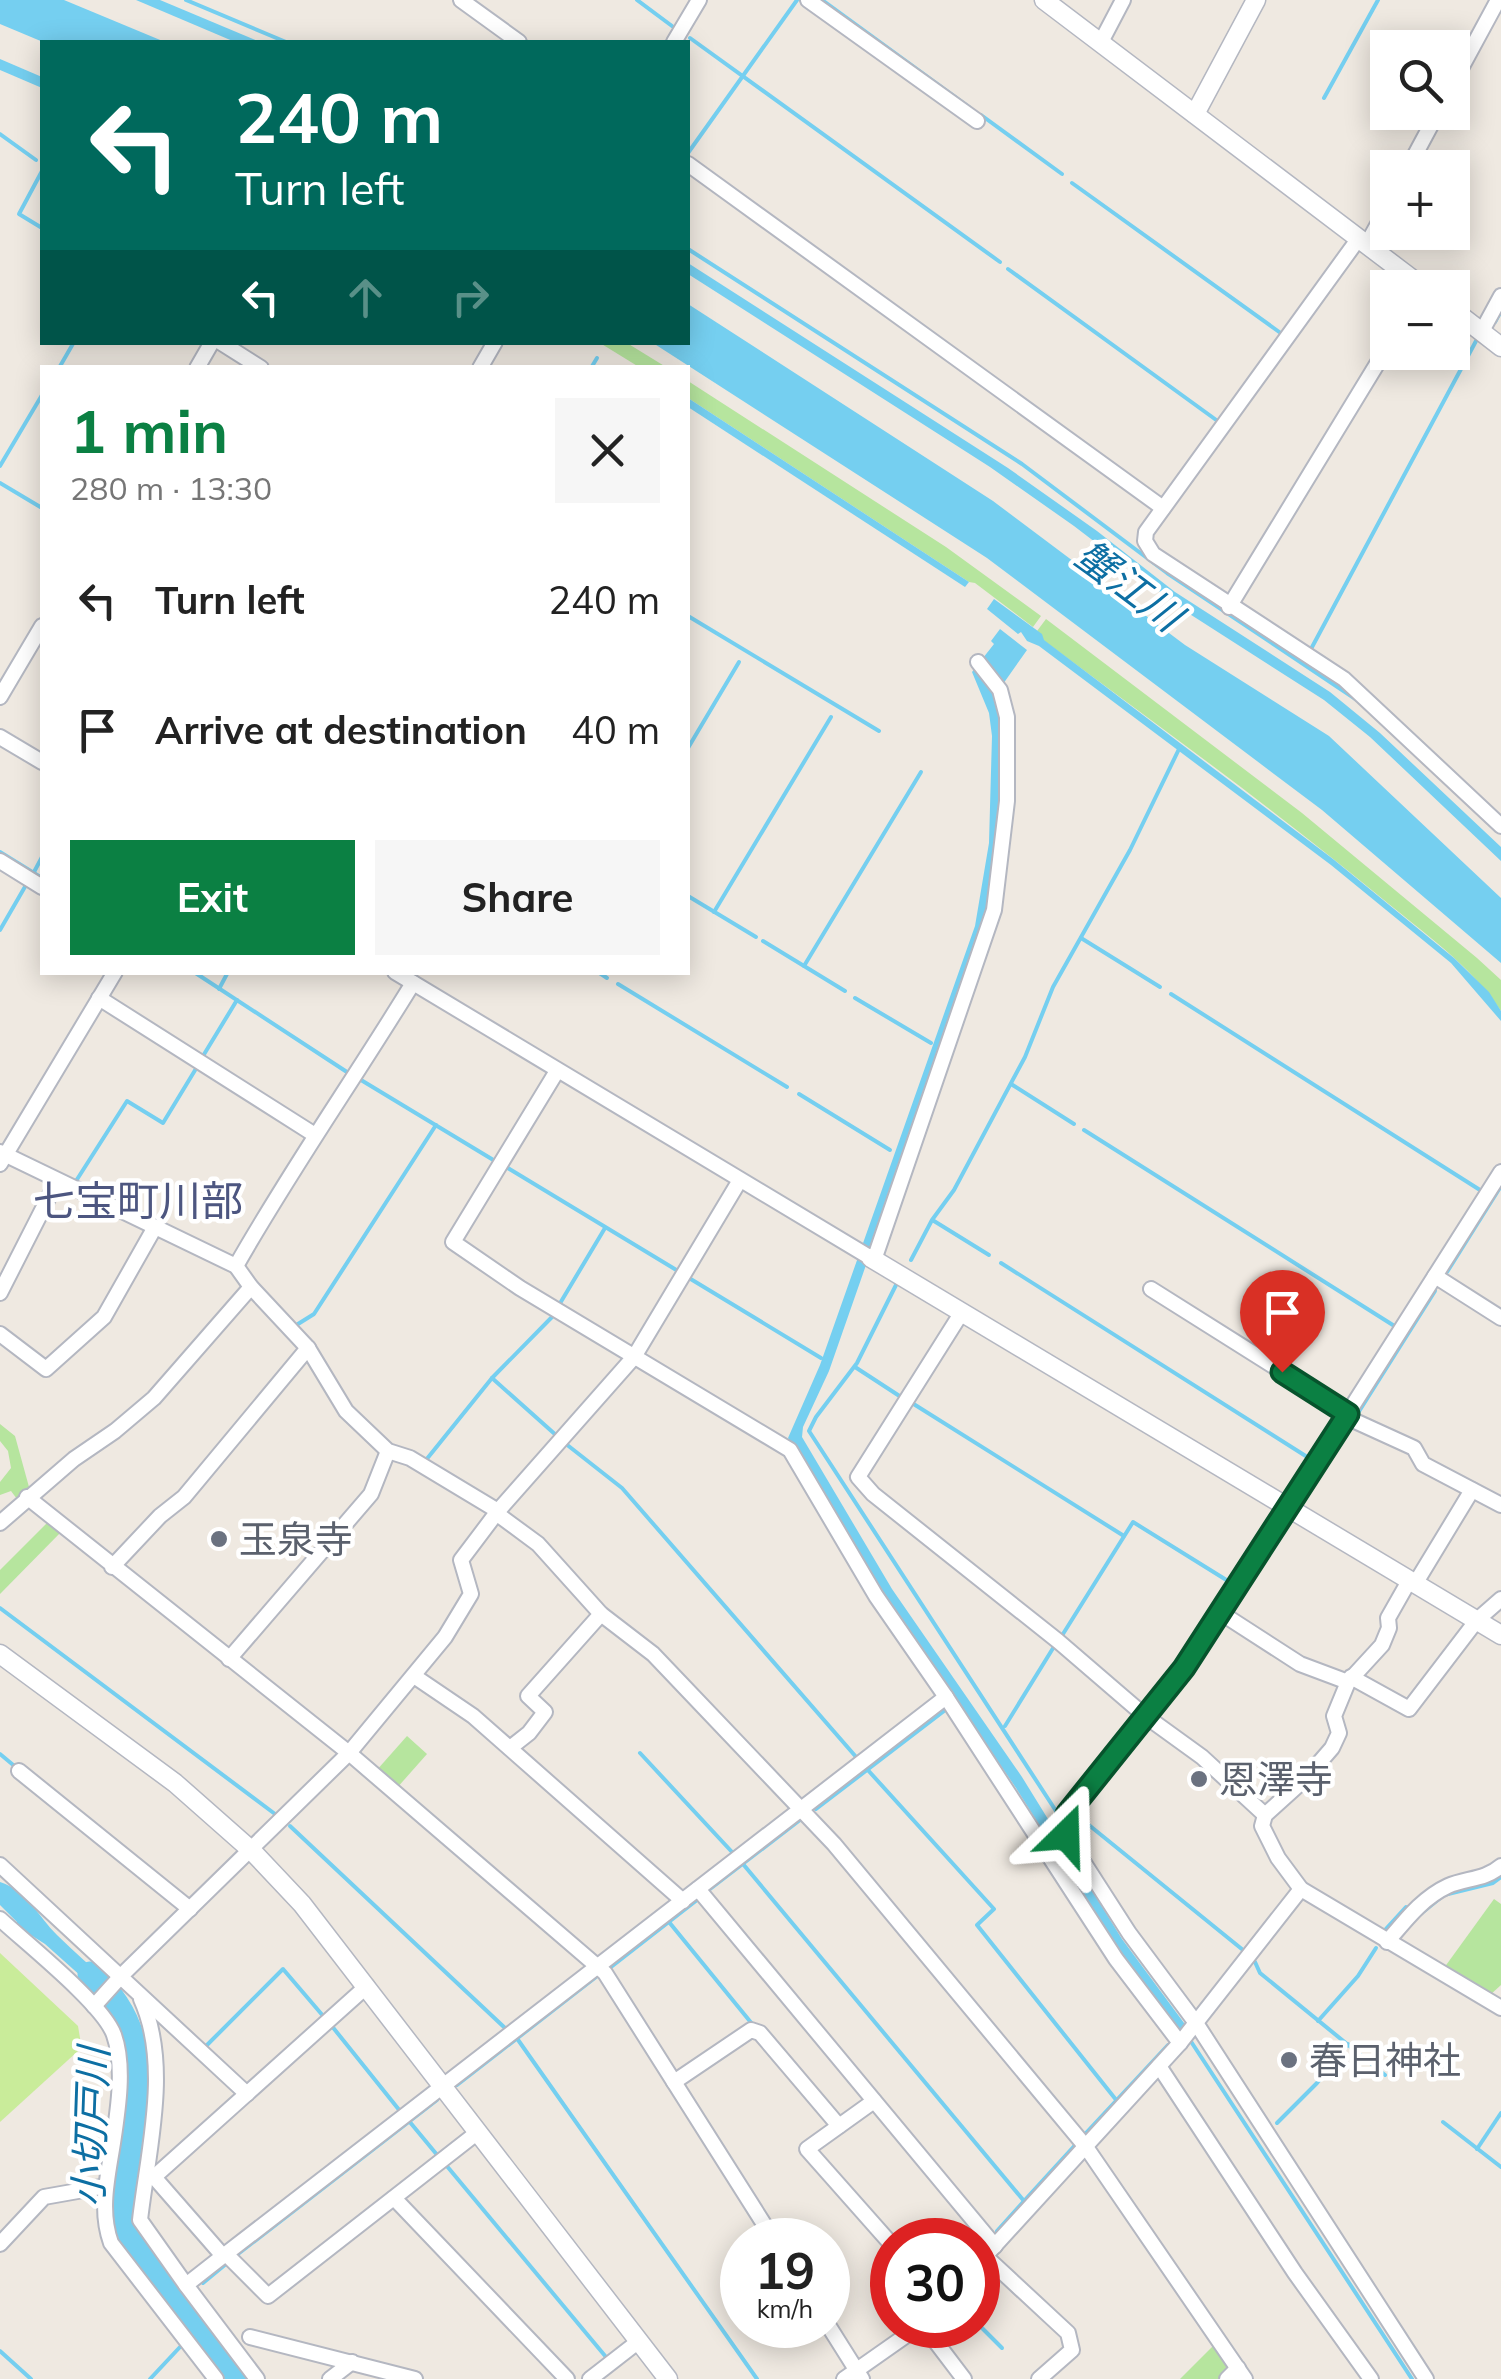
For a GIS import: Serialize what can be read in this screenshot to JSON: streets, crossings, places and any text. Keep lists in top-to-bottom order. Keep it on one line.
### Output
{"districts":["七宝町川部"],"water":["蟹江川","小切戸川"],"places":["玉泉寺","恩澤寺","春日神社"],"page":{"map_buttons":["+","−"],"turn":["240 m","Turn left"],"heading":["1 min","280 m · 13:30"],"list":[{"name":"Turn left","value":"240 m"},{"name":"Arrive at destination","value":"40 m"}],"buttons":["Exit","Share"],"speed":"19 km/h","limit":"30"}}
